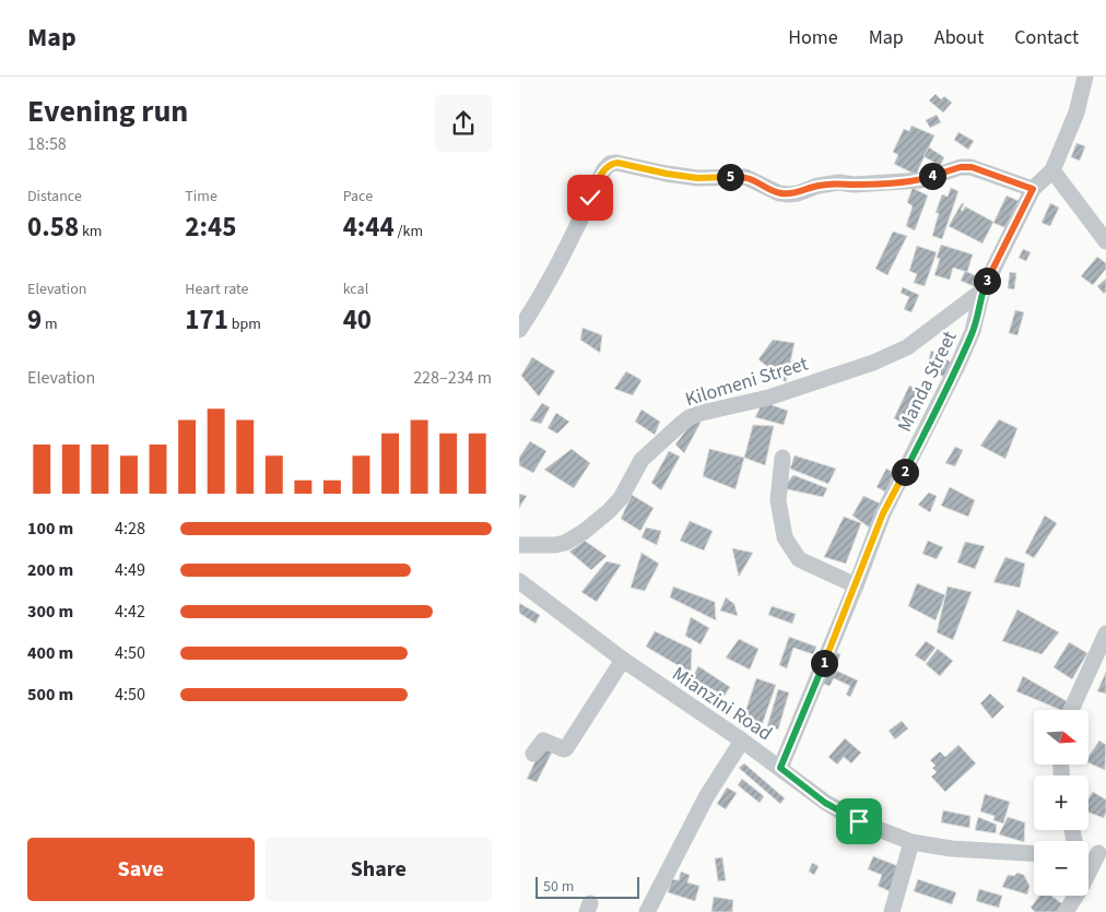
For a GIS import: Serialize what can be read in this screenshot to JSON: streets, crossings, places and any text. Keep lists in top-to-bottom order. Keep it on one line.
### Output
{"streets":{"street":["Kilomeni Street","Manda Street","Mianzini Road"]},"crossings":[["Kilomeni Street","Manda Street"],["Manda Street","Mianzini Road"]],"scale_bar":"50 m","north":"right","page":{"header":"Map","nav":["Home","Map","About","Contact"],"heading":["Evening run","18:58"],"pins":["4","5","3","2","1"],"stats":[["Distance","0.58 km"],["Time","2:45"],["Pace","4:44 /km"],["Elevation","9 m"],["Heart rate","171 bpm"],["kcal","40"]],"chart":["Elevation","228–234 m"],"list":[{"name":"100 m","note":"4:28"},{"name":"200 m","note":"4:49"},{"name":"300 m","note":"4:42"},{"name":"400 m","note":"4:50"},{"name":"500 m","note":"4:50"}],"map_buttons":["+","−"],"buttons":["Save","Share"],"scale":"50 m"}}
